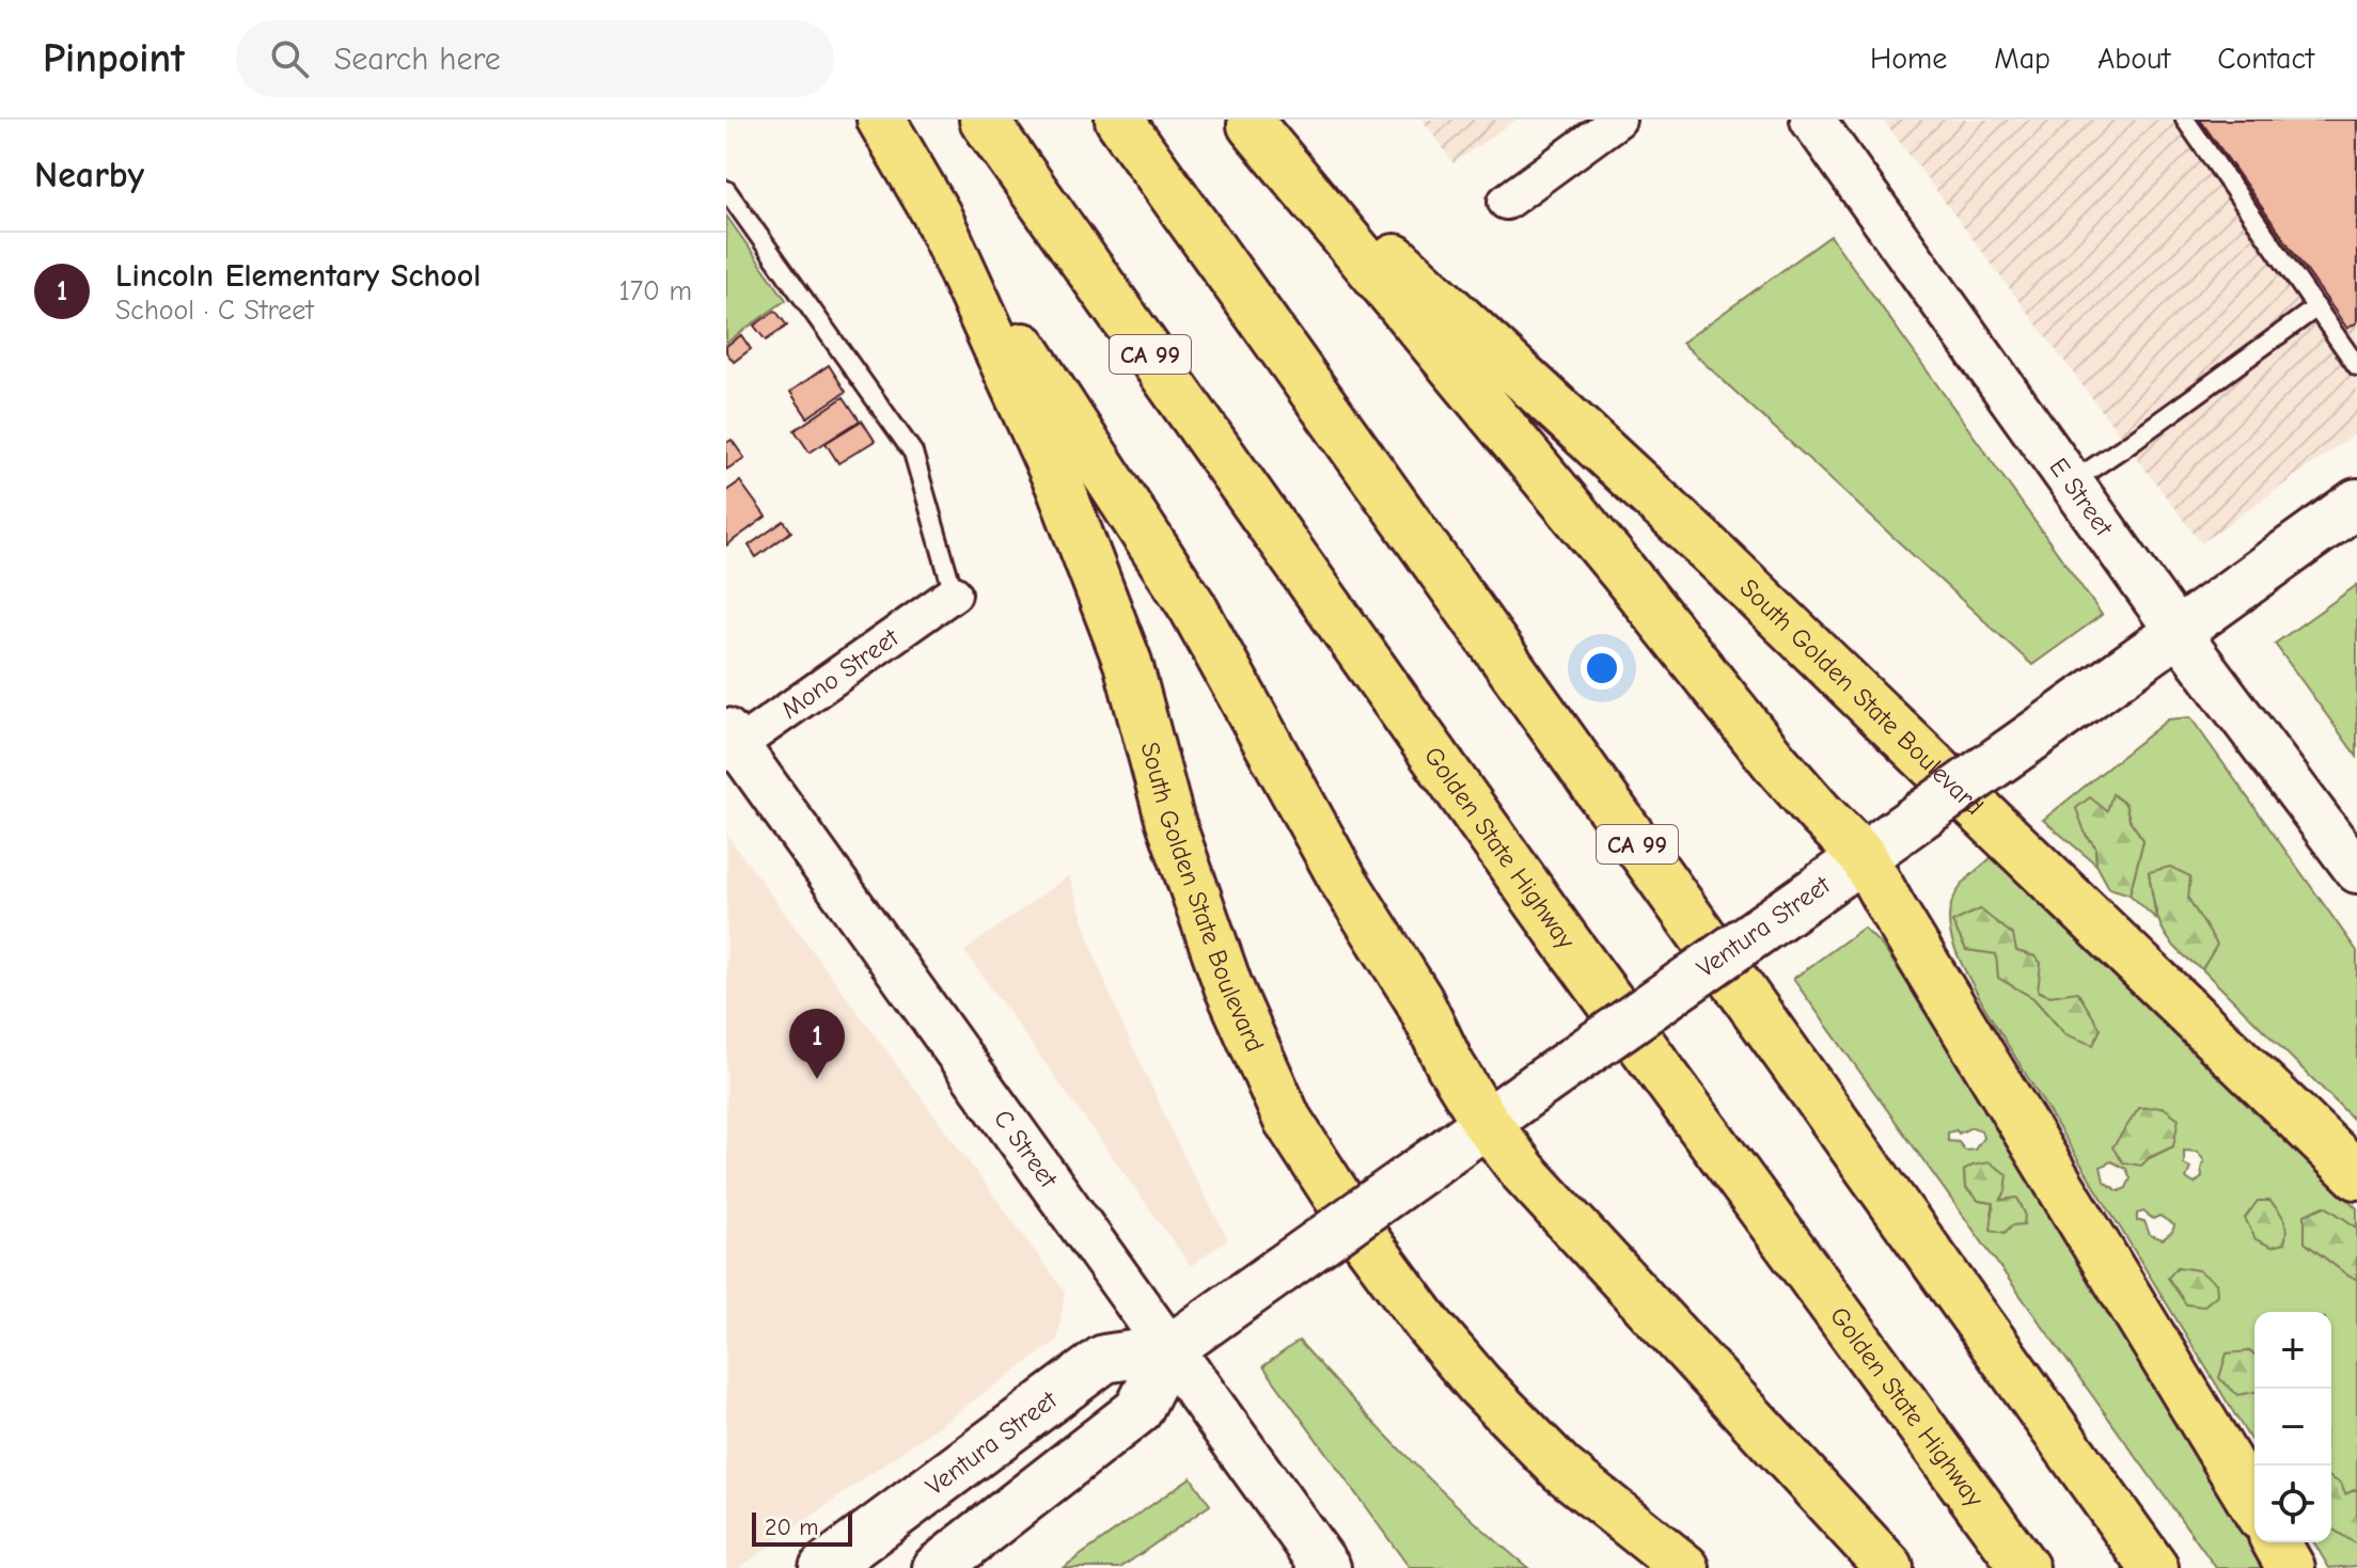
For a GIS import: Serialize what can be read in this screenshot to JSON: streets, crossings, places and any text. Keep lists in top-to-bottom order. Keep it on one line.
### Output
{"streets":{"highway":["CA 99","South Golden State Boulevard","Golden State Highway"],"main road":["Ventura Street","C Street"],"street":["E Street","Mono Street"]},"crossings":[["E Street","Ventura Street"],["Mono Street","C Street"],["Ventura Street","C Street"]],"scale_bar":"20 m","page":{"header":"Pinpoint","search":"Search here","nav":["Home","Map","About","Contact"],"heading":"Nearby","list":[{"mark":"1","name":"Lincoln Elementary School","note":"School · C Street","value":"170 m"}],"pins":"1","map_buttons":["+","−"],"scale":"20 m"}}
